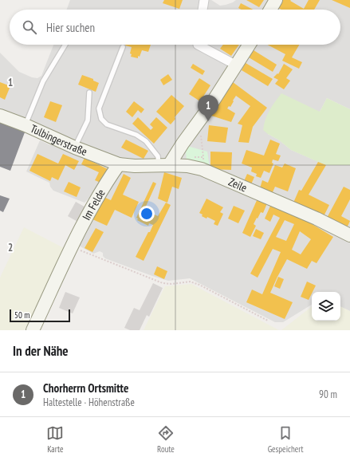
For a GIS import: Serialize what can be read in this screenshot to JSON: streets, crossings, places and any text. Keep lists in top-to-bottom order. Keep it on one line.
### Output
{"streets":{"main road":["Tulbingerstraße","Zeile","Im Felde"]},"crossings":[["Tulbingerstraße","Zeile"],["Tulbingerstraße","Im Felde"],["Zeile","Im Felde"]],"scale_bar":"50 m","page":{"search":"Hier suchen","pins":"1","scale":"50 m","heading":"In der Nähe","list":[{"mark":"1","name":"Chorherrn Ortsmitte","note":"Haltestelle · Höhenstraße","value":"90 m"}],"nav":["Karte","Route","Gespeichert"]},"grid":{"rows":["1","2"]}}
